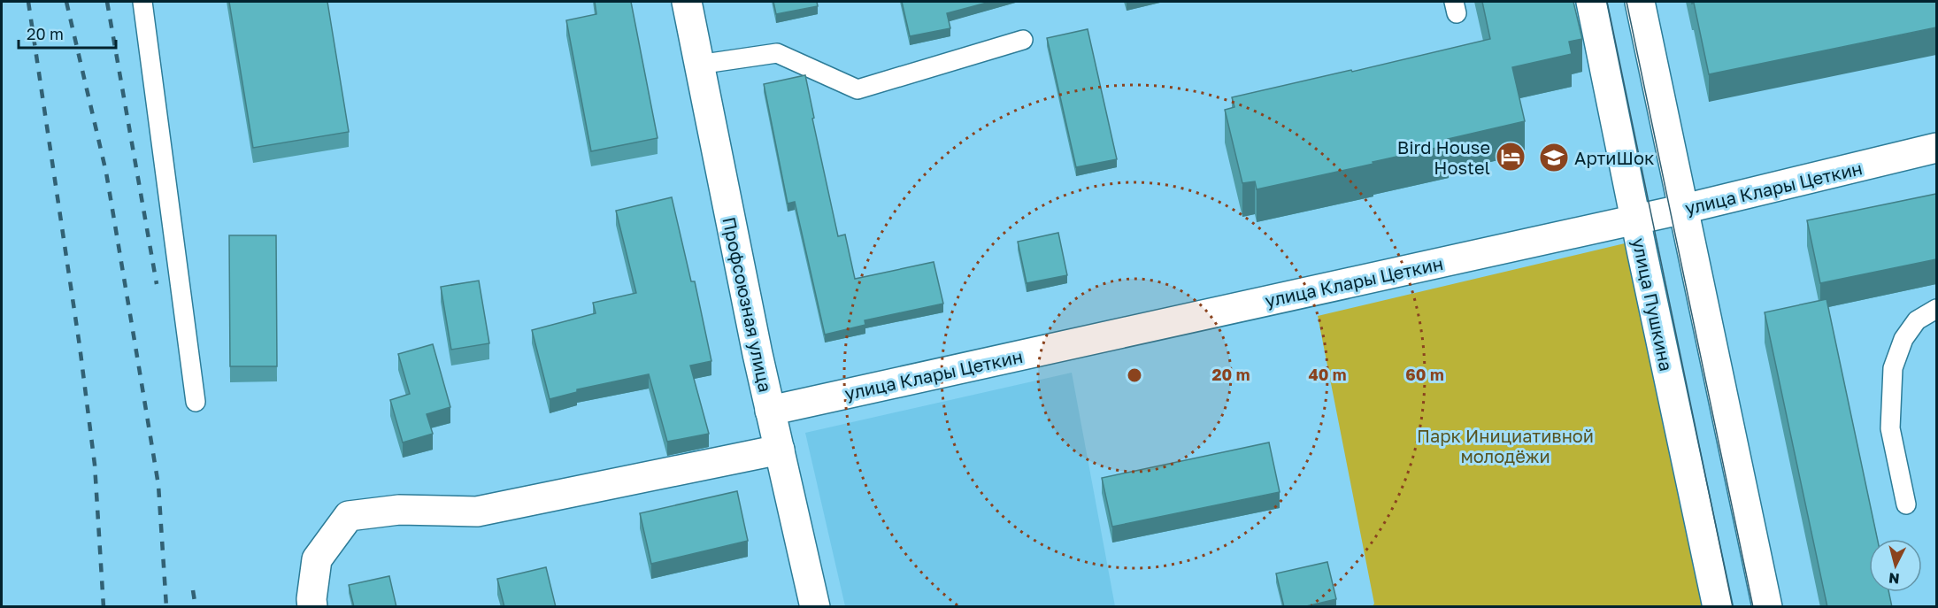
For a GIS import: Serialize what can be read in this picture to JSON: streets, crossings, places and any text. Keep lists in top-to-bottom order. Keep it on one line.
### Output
{"streets":{"street":["улица Клары Цеткин","Профсоюзная улица","улица Пушкина"]},"crossings":[["улица Клары Цеткин","Профсоюзная улица"],["улица Клары Цеткин","улица Пушкина"]],"parks":["Парк Инициативной молодёжи"],"places":{"hotel":["Bird House Hostel"],"school or university":["АртиШок"]},"scale_bar":"20 m","north":"bottom","rings":["20 m","40 m","60 m"]}
